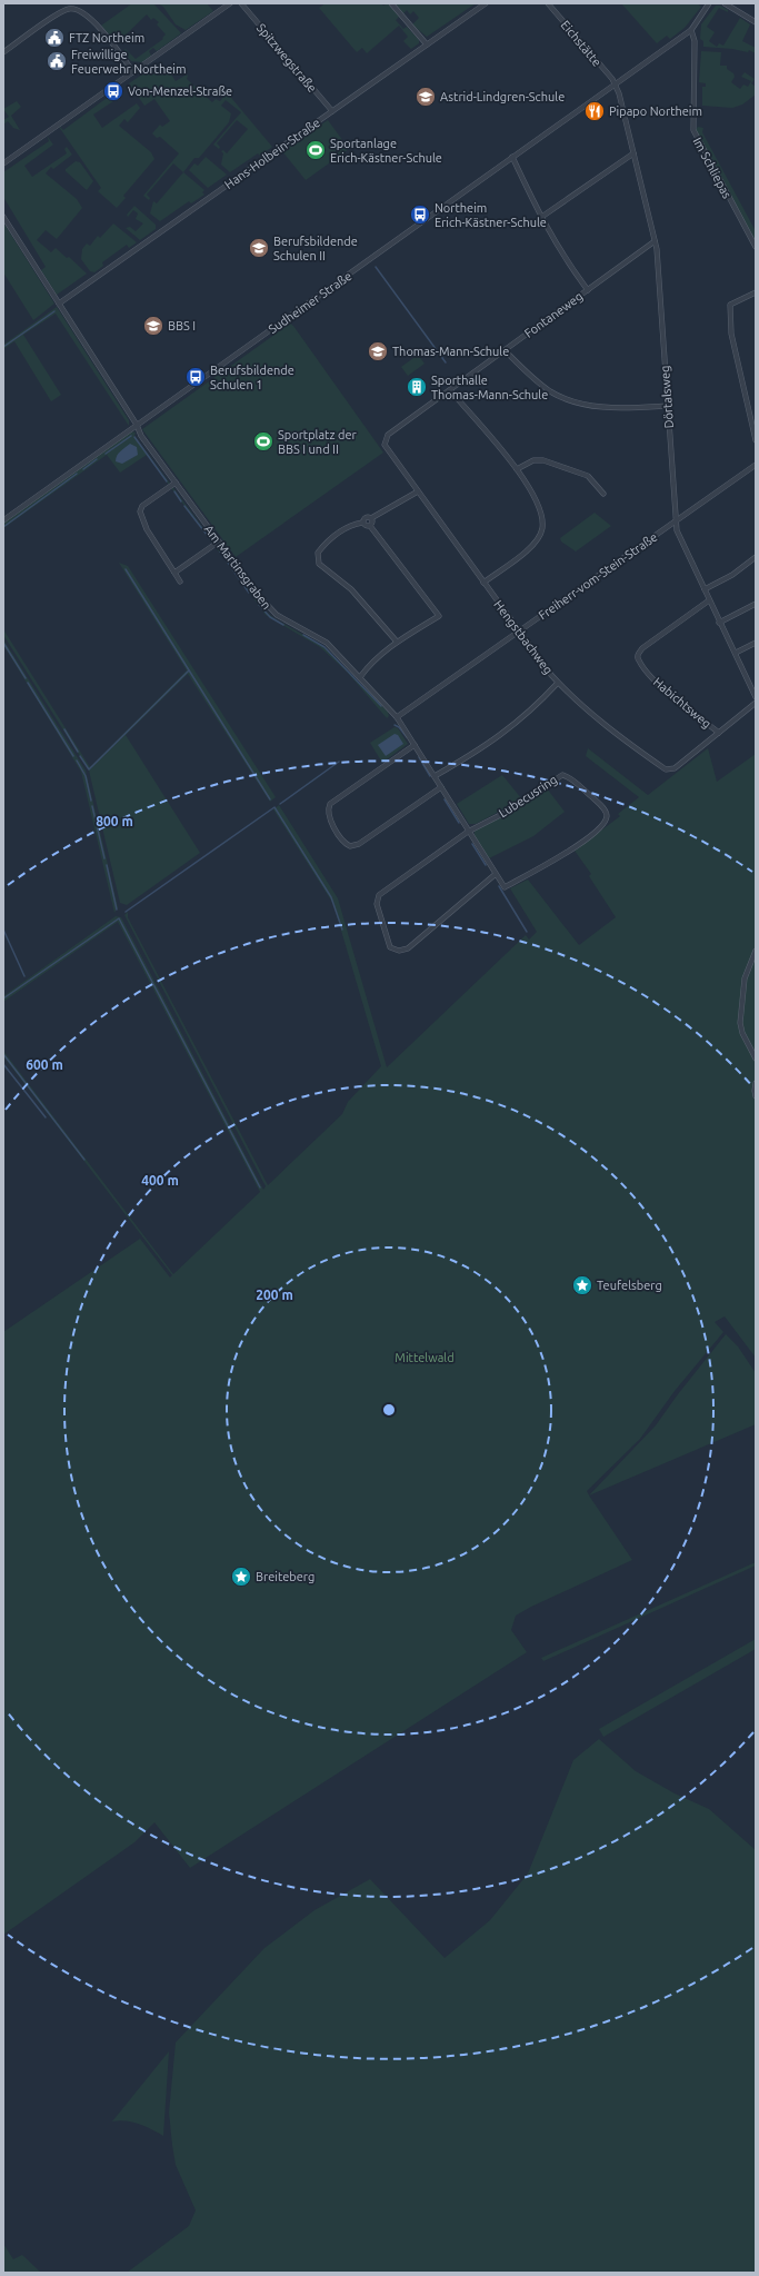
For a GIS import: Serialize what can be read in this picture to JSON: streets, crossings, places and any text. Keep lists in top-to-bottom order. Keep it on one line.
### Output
{"streets":{"street":["Eichstätte","Spitzwegstraße","Hans-Holbein-Straße","Im Schliepas","Sudheimer Straße","Fontaneweg","Dörtalsweg","Am Martinsgraben","Freiherr-vom-Stein-Straße","Hengstbachweg","Habichtsweg","Lubecusring"]},"crossings":[["Eichstätte","Sudheimer Straße"],["Eichstätte","Dörtalsweg"],["Spitzwegstraße","Hans-Holbein-Straße"],["Hans-Holbein-Straße","Am Martinsgraben"],["Im Schliepas","Sudheimer Straße"],["Sudheimer Straße","Dörtalsweg"],["Sudheimer Straße","Am Martinsgraben"],["Fontaneweg","Dörtalsweg"],["Fontaneweg","Hengstbachweg"],["Dörtalsweg","Freiherr-vom-Stein-Straße"],["Dörtalsweg","Habichtsweg"],["Am Martinsgraben","Freiherr-vom-Stein-Straße"],["Am Martinsgraben","Lubecusring"],["Freiherr-vom-Stein-Straße","Hengstbachweg"],["Hengstbachweg","Habichtsweg"]],"parks":["Mittelwald"],"places":{"public building":["FTZ Northeim","Freiwillige Feuerwehr Northeim"],"bus stop":["Von-Menzel-Straße","Northeim Erich-Kästner-Schule","Berufsbildende Schulen 1"],"school or university":["Astrid-Lindgren-Schule","Berufsbildende Schulen II","BBS I","Thomas-Mann-Schule"],"restaurant":["Pipapo Northeim"],"sports":["Sportanlage Erich-Kästner-Schule","Sportplatz der BBS I und II"],"building":["Sporthalle Thomas-Mann-Schule"],"place":["Teufelsberg","Breiteberg"]},"rings":["800 m","600 m","400 m","200 m"]}
